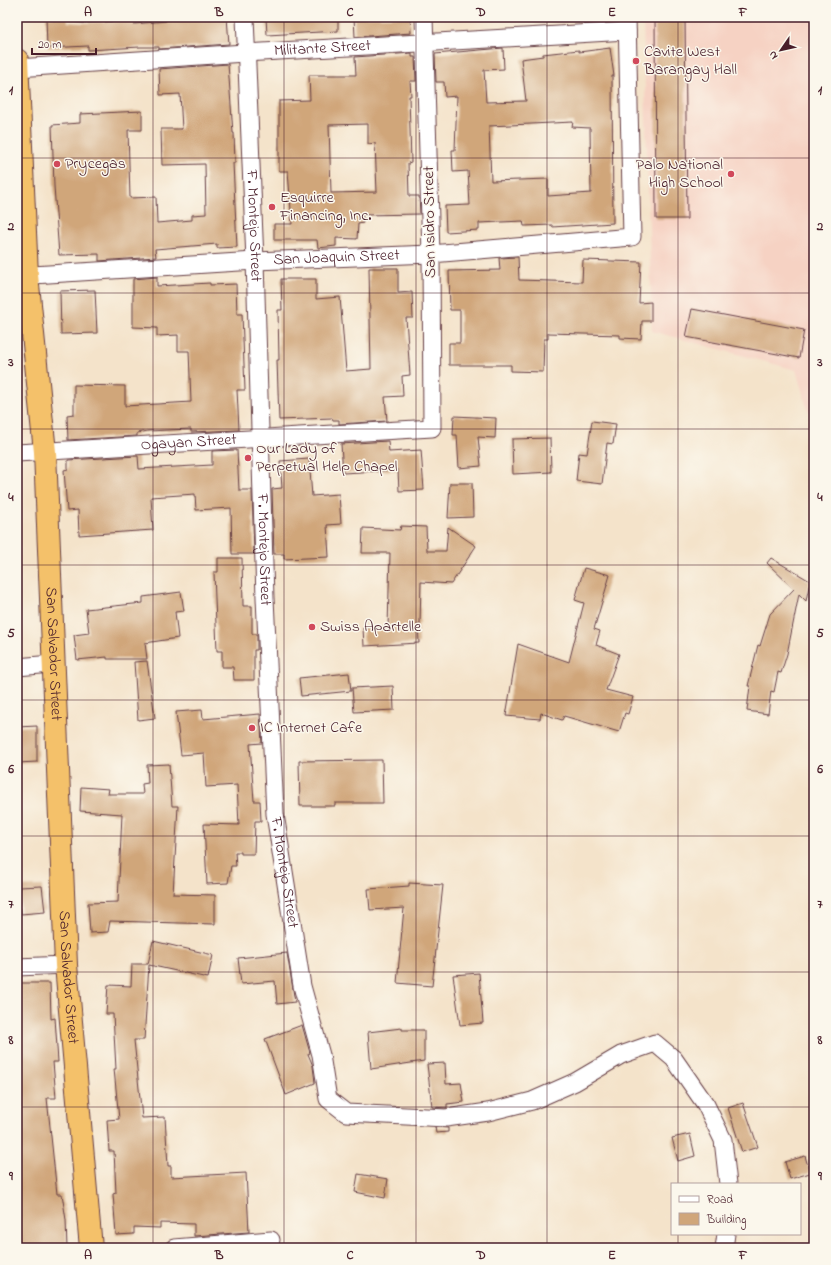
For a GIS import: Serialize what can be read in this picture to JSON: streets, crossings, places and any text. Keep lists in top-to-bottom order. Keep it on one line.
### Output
{"streets":{"highway":["San Salvador Street"],"street":["Militante Street","San Isidro Street","F. Montejo Street","San Joaquin Street","Ogayan Street"]},"crossings":[["Militante Street","San Isidro Street"],["Militante Street","F. Montejo Street"],["Militante Street","San Joaquin Street"],["Militante Street","San Salvador Street"],["San Isidro Street","San Joaquin Street"],["San Isidro Street","Ogayan Street"],["F. Montejo Street","San Joaquin Street"],["F. Montejo Street","Ogayan Street"],["San Joaquin Street","San Salvador Street"],["Ogayan Street","San Salvador Street"]],"places":["Cavite West Barangay Hall","Prycegas","Palo National High School","Esquirre Financing, Inc.","Our Lady of Perpetual Help Chapel","Swiss Apartelle","IC Internet Cafe"],"legend":["Road","Building"],"scale_bar":"20 m","north":"bottom left","grid":{"columns":["A","B","C","D","E","F"],"rows":["1","2","3","4","5","6","7","8","9"]}}
